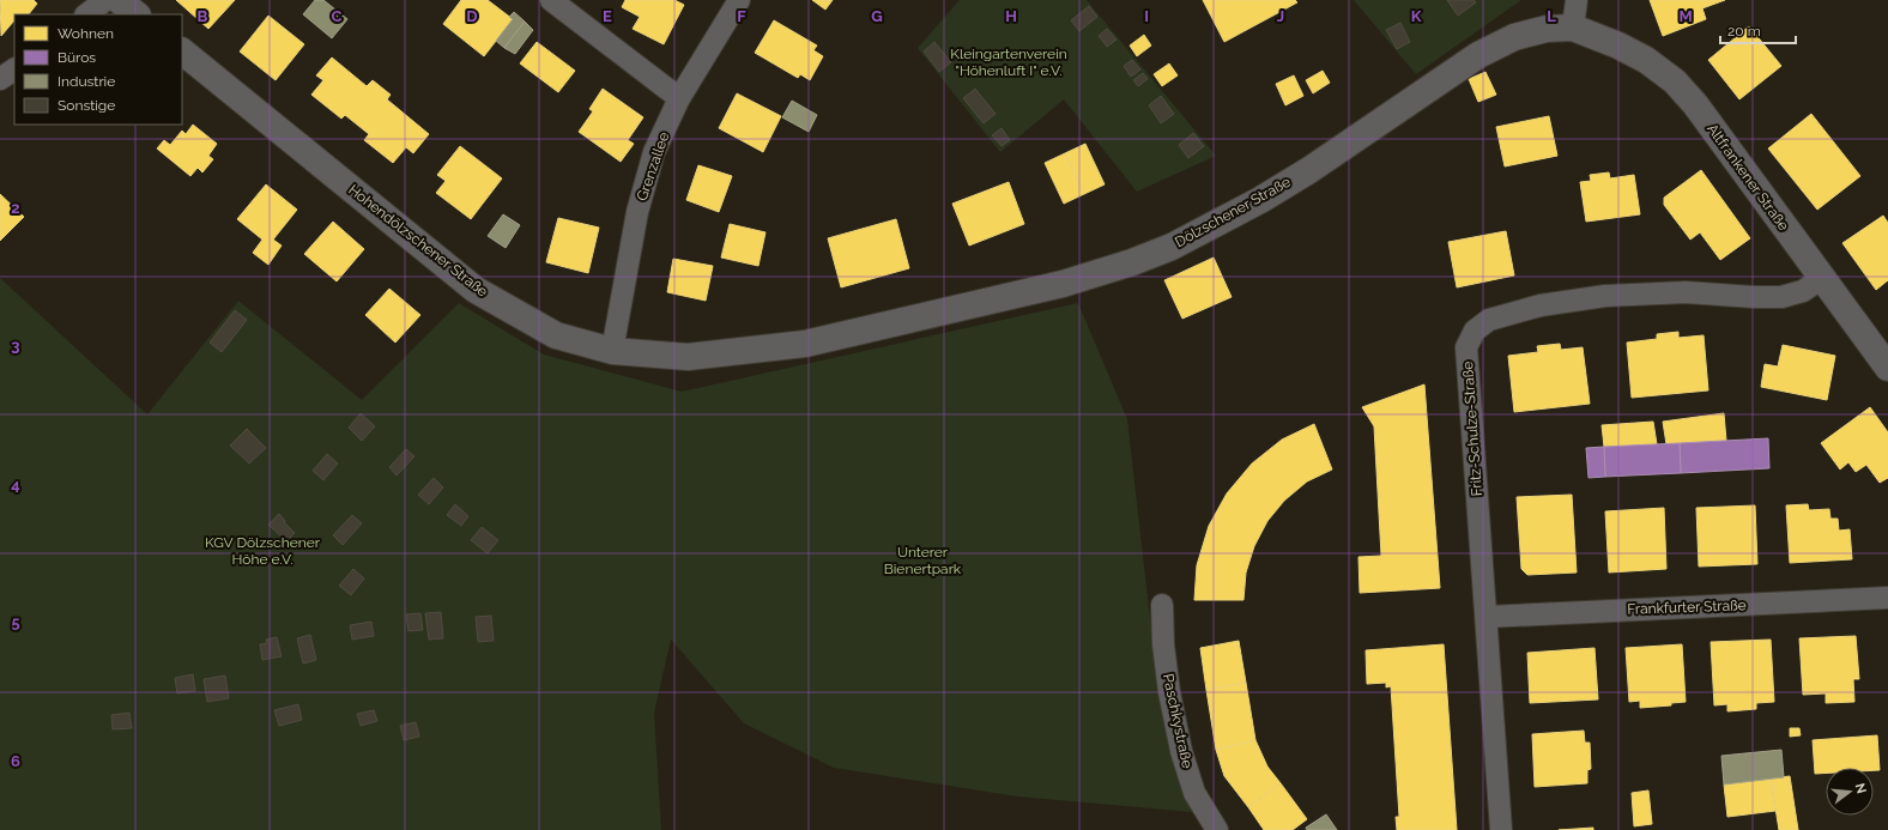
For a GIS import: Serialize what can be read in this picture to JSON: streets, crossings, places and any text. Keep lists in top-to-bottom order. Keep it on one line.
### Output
{"streets":{"street":["Grenzallee","Altfrankener Straße","Dölzschener Straße","Hohendölzschener Straße","Fritz-Schulze-Straße","Frankfurter Straße","Paschkystraße"]},"crossings":[["Grenzallee","Hohendölzschener Straße"],["Altfrankener Straße","Dölzschener Straße"],["Altfrankener Straße","Fritz-Schulze-Straße"],["Dölzschener Straße","Hohendölzschener Straße"],["Fritz-Schulze-Straße","Frankfurter Straße"]],"parks":["Kleingartenverein \"Höhenluft I\" e.V.","KGV Dölzschener Höhe e.V.","Unterer Bienertpark"],"legend":["Wohnen","Büros","Industrie","Sonstige"],"scale_bar":"20 m","north":"right","grid":{"columns":["B","C","D","E","F","G","H","I","J","K","L","M"],"rows":["2","3","4","5","6"]}}
